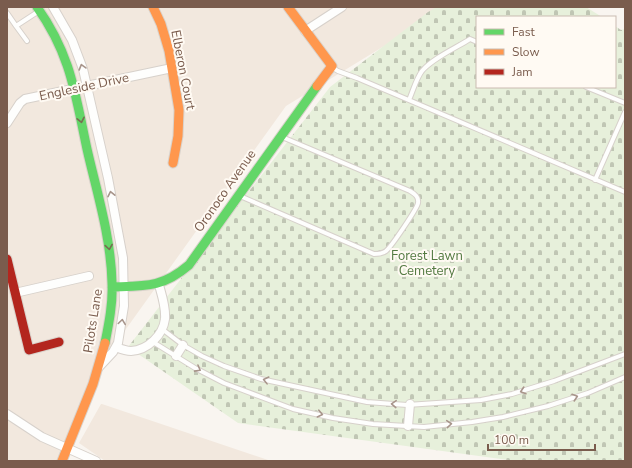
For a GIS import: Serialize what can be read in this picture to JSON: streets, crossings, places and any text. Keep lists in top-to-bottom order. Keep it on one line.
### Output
{"streets":{"street":["Elberon Court","Engleside Drive","Oronoco Avenue","Pilots Lane"]},"crossings":[["Elberon Court","Engleside Drive"],["Engleside Drive","Pilots Lane"],["Oronoco Avenue","Pilots Lane"]],"parks":["Forest Lawn Cemetery"],"legend":["Fast","Slow","Jam"],"scale_bar":"100 m"}
